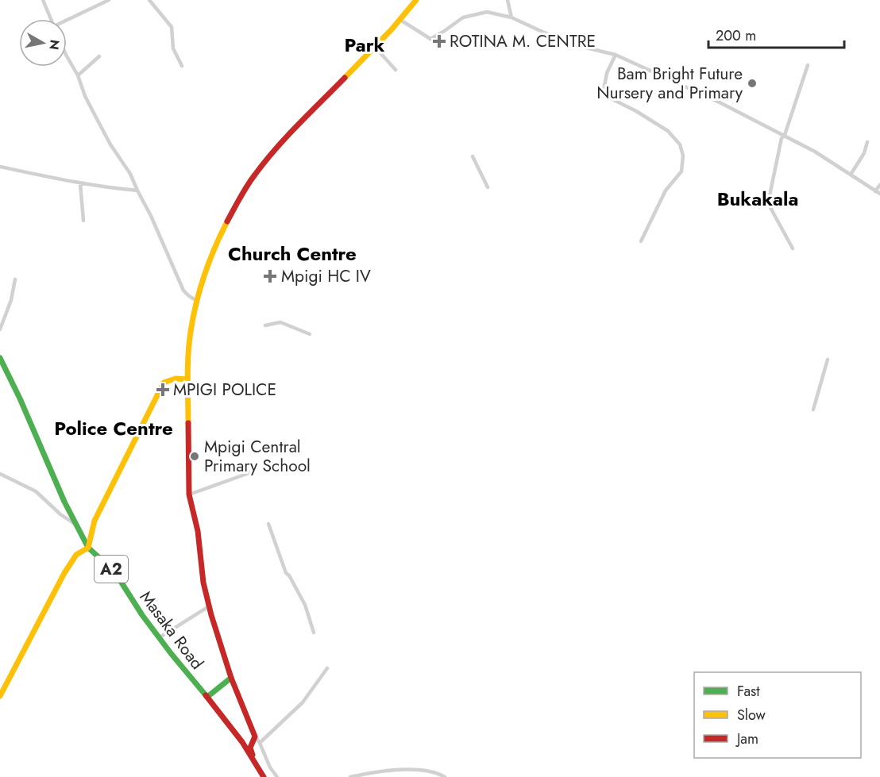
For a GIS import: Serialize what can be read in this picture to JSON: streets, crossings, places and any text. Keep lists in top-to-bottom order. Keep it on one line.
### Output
{"streets":{"main road":["A2","Masaka Road"]},"crossings":[["A2","Masaka Road"]],"districts":["Park","Bukakala","Church Centre","Police Centre"],"places":{"health":["ROTINA M. CENTRE","Mpigi HC IV","MPIGI POLICE"],"other":["Bam Bright Future Nursery and Primary","Mpigi Central Primary School"]},"legend":["Fast","Slow","Jam"],"scale_bar":"200 m","north":"right"}
